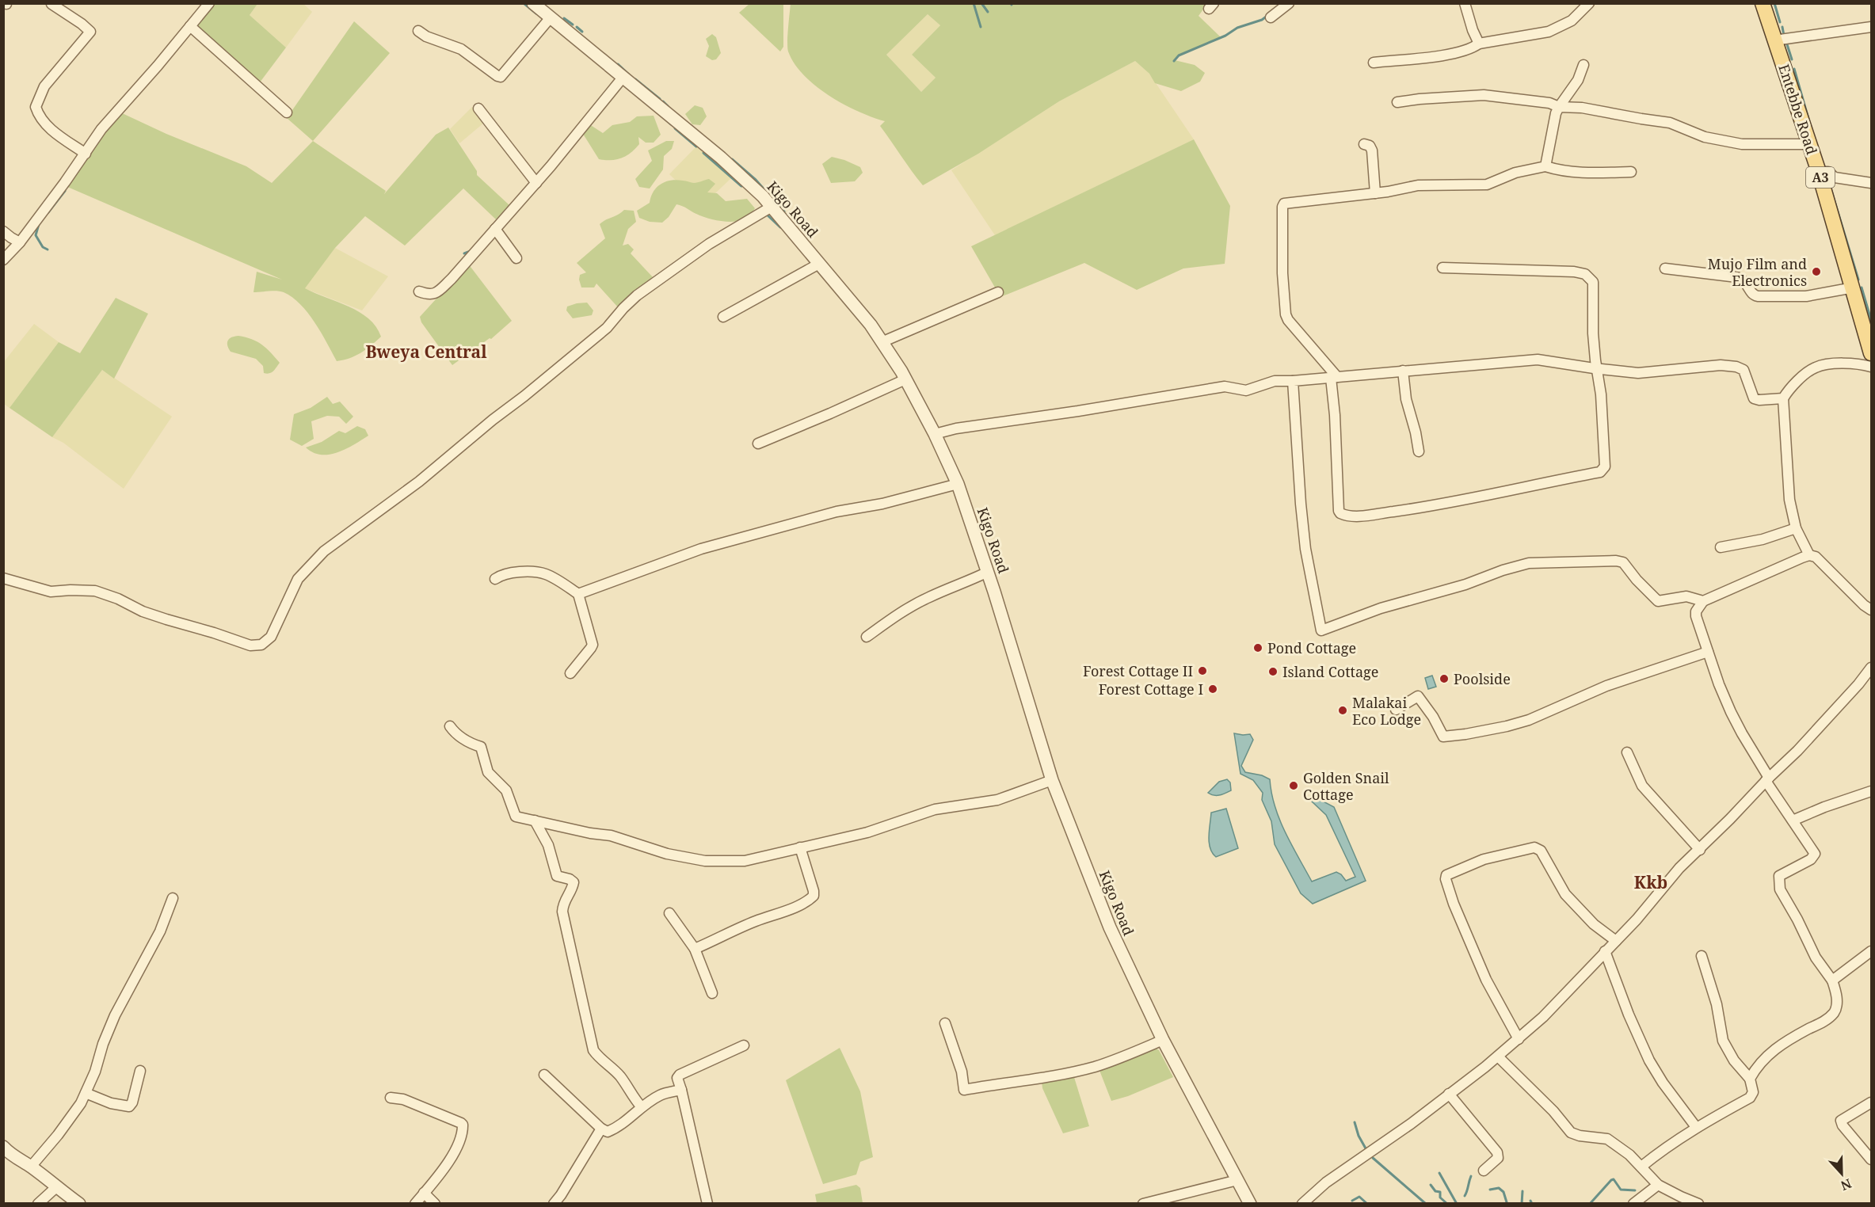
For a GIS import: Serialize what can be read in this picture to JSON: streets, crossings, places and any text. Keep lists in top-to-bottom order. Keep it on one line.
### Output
{"streets":{"main road":["Entebbe Road","A3"],"street":["Kigo Road"]},"districts":["Bweya Central","Kkb"],"places":["Mujo Film and Electronics","Pond Cottage","Forest Cottage II","Island Cottage","Poolside","Forest Cottage I","Malakai Eco Lodge","Golden Snail Cottage"],"north":"bottom"}
